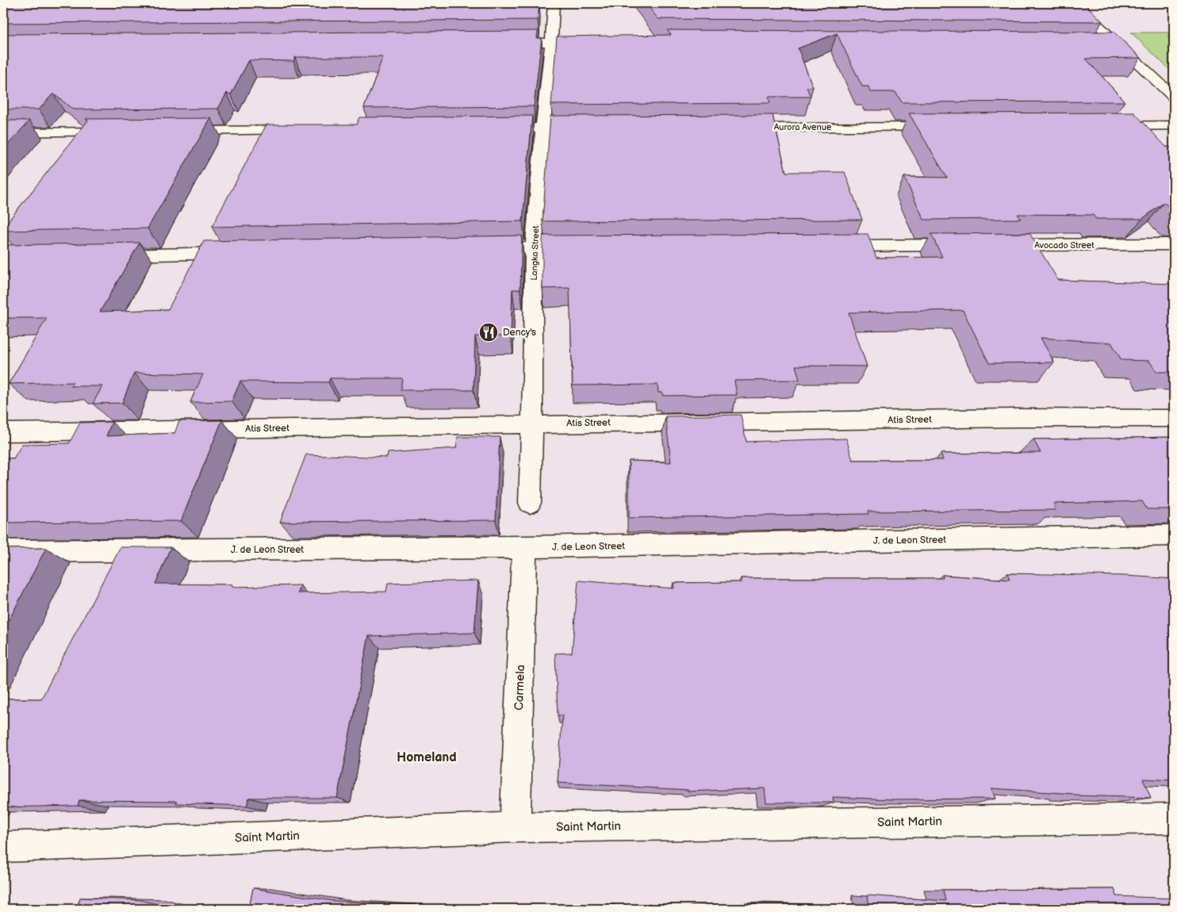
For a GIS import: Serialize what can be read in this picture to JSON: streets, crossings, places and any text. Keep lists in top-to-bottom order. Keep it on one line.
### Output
{"streets":{"street":["Aurora Avenue","Avocado Street","Langka Street","Atis Street","J. de Leon Street","Carmela","Saint Martin"]},"crossings":[["Langka Street","Atis Street"],["J. de Leon Street","Carmela"],["Carmela","Saint Martin"]],"districts":["Homeland"],"places":{"restaurant":["Dency's"]}}
